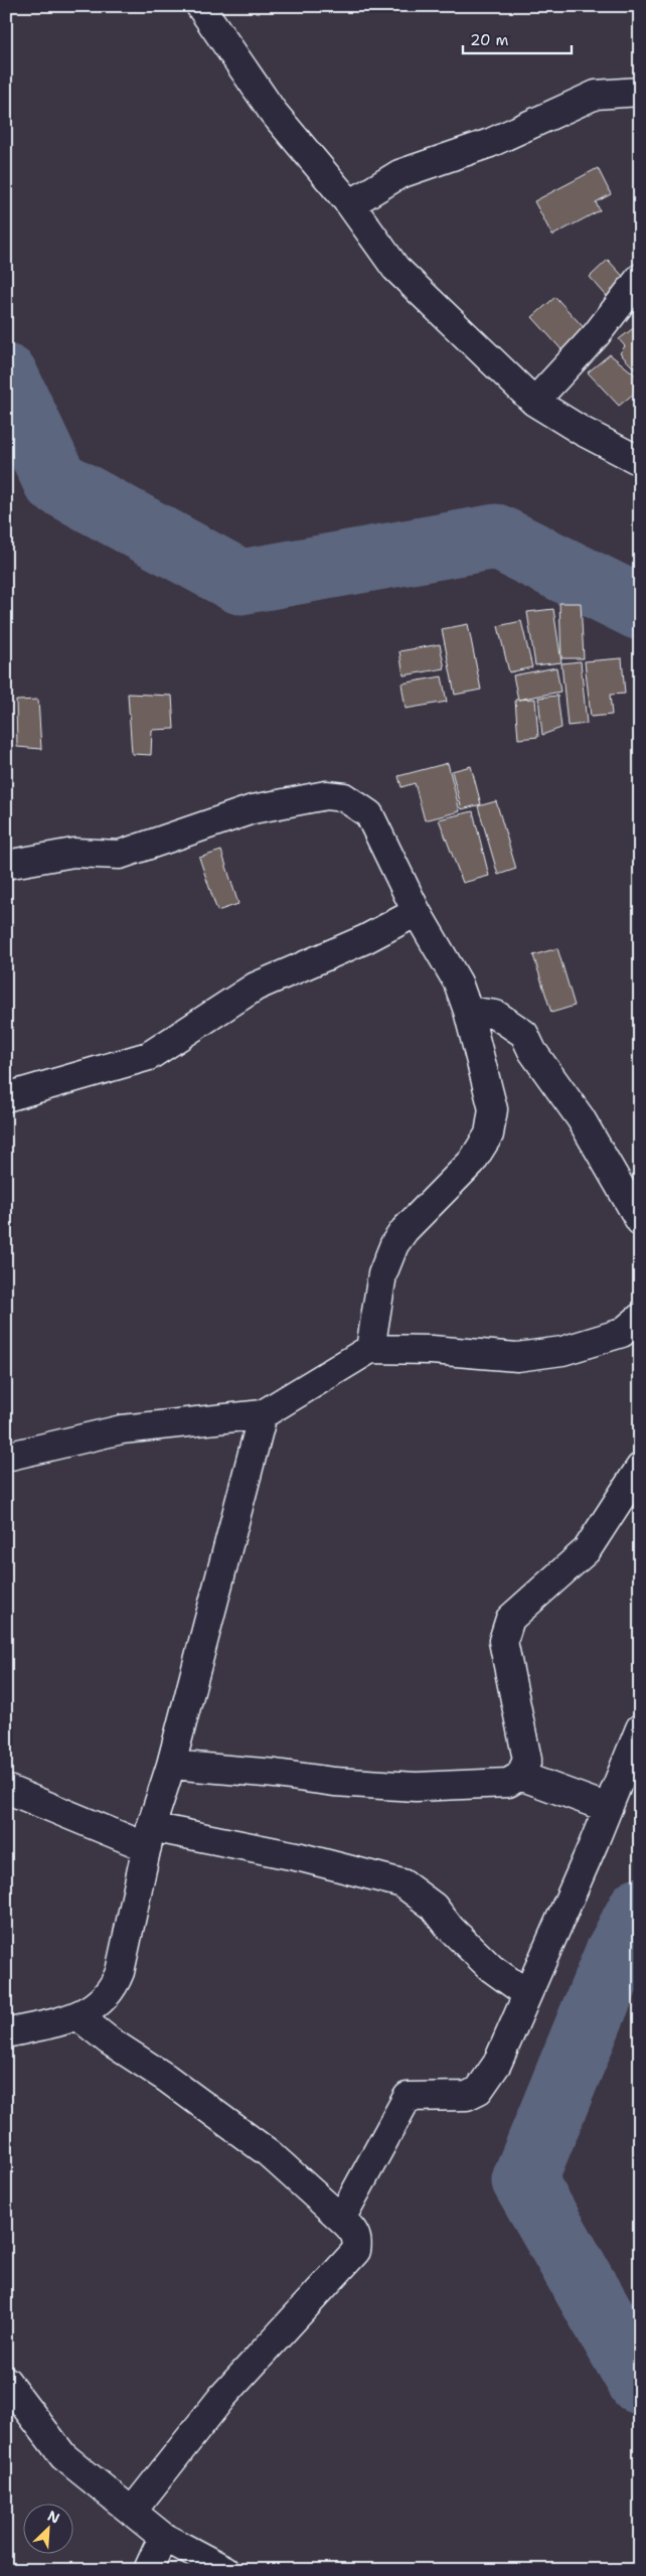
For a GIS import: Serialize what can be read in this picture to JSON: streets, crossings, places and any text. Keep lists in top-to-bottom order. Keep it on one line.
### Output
{"scale_bar":"20 m","north":"top right"}
